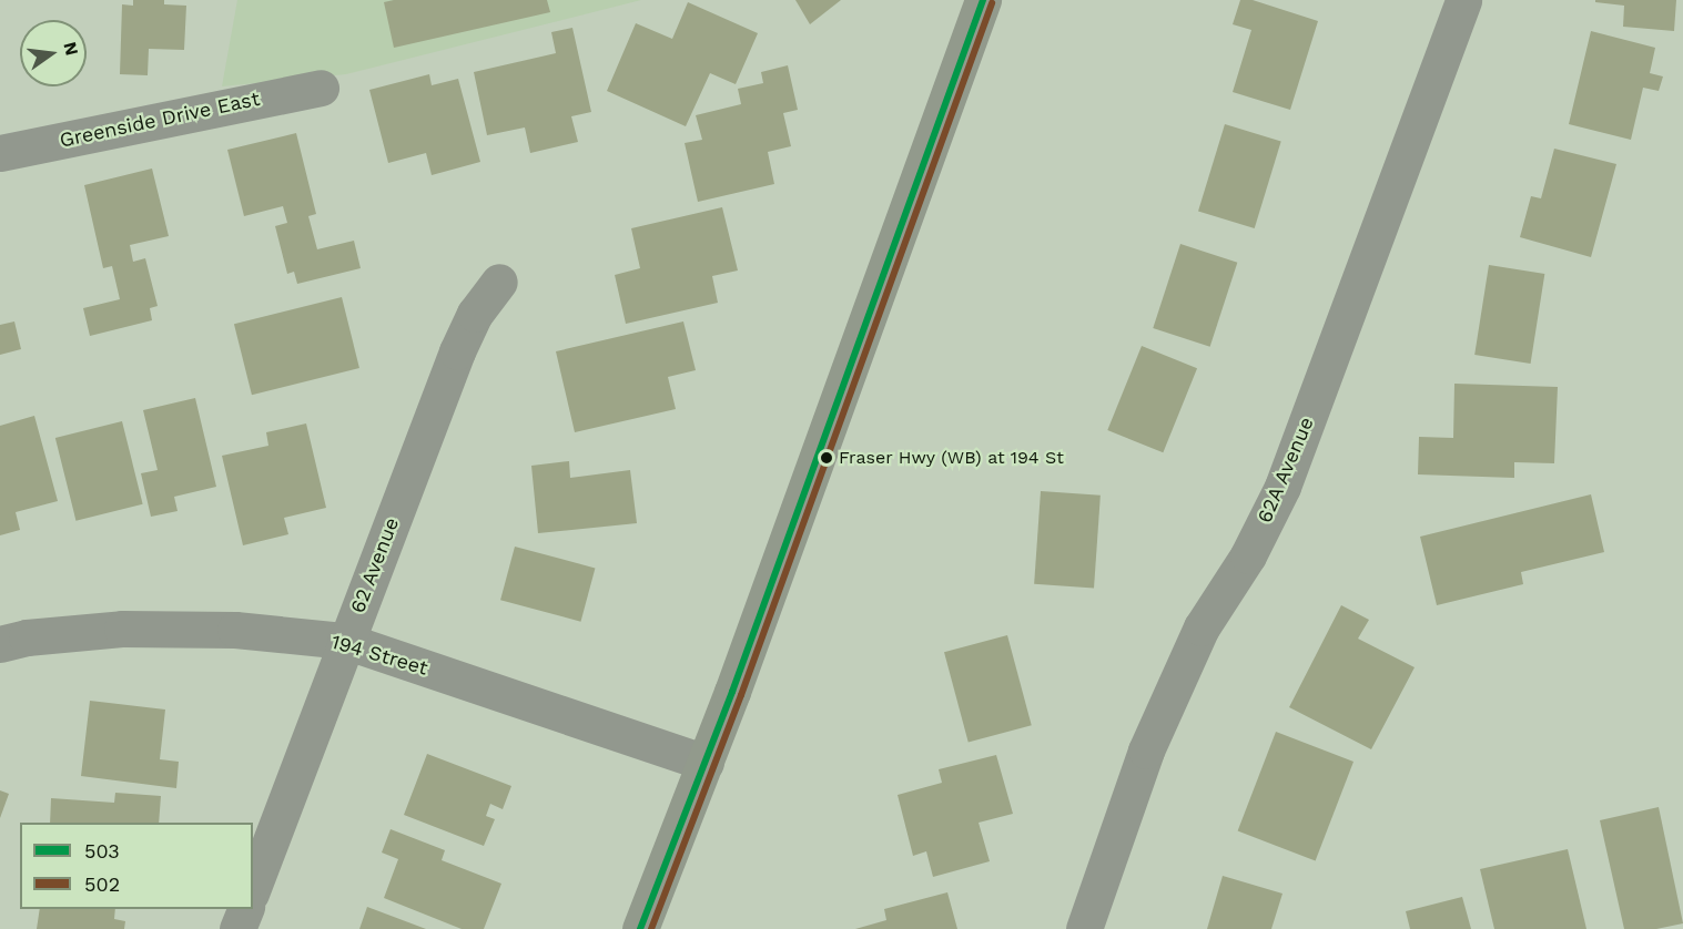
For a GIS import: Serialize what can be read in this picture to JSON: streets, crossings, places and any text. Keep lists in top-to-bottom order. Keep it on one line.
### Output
{"streets":{"street":["Greenside Drive East","62A Avenue","62 Avenue","194 Street"]},"crossings":[["62 Avenue","194 Street"]],"places":["Fraser Hwy (WB) at 194 St"],"lines":["transit line 503","transit line 502"],"legend":["503","502"],"north":"right"}
